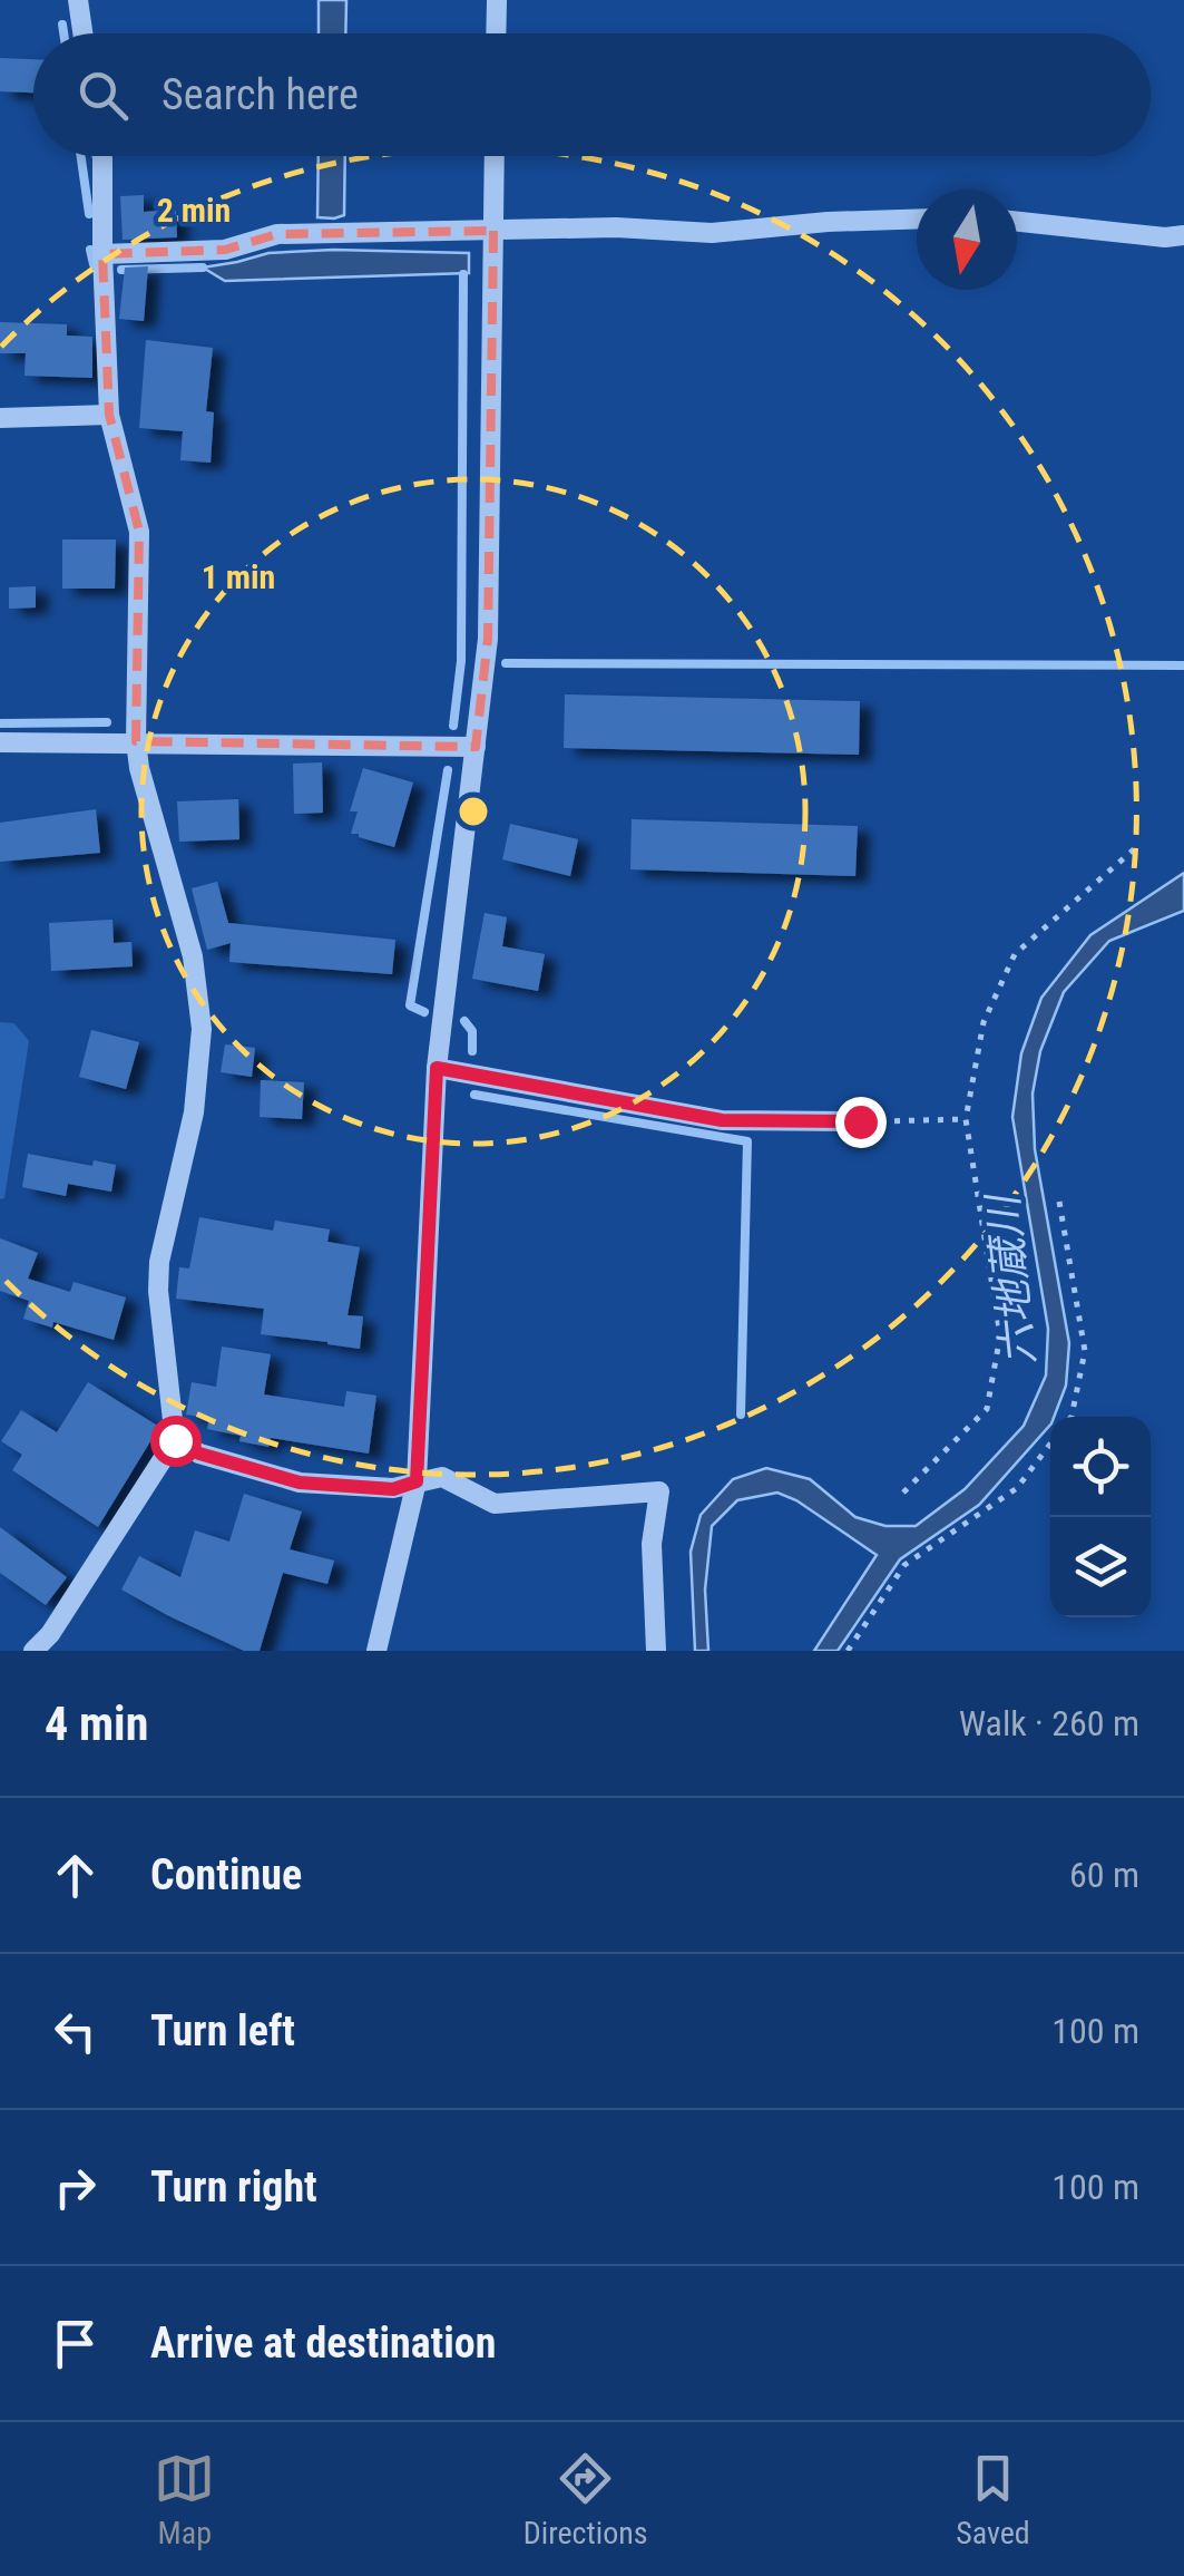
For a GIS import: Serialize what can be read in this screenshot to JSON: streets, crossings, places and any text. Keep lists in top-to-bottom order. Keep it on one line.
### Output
{"water":["六地蔵川"],"north":"bottom","page":{"search":"Search here","heading":["4 min","Walk · 260 m"],"list":[["Continue","60 m"],["Turn left","100 m"],["Turn right","100 m"],"Arrive at destination"],"nav":["Map","Directions","Saved"]},"rings":["2 min","1 min"]}
